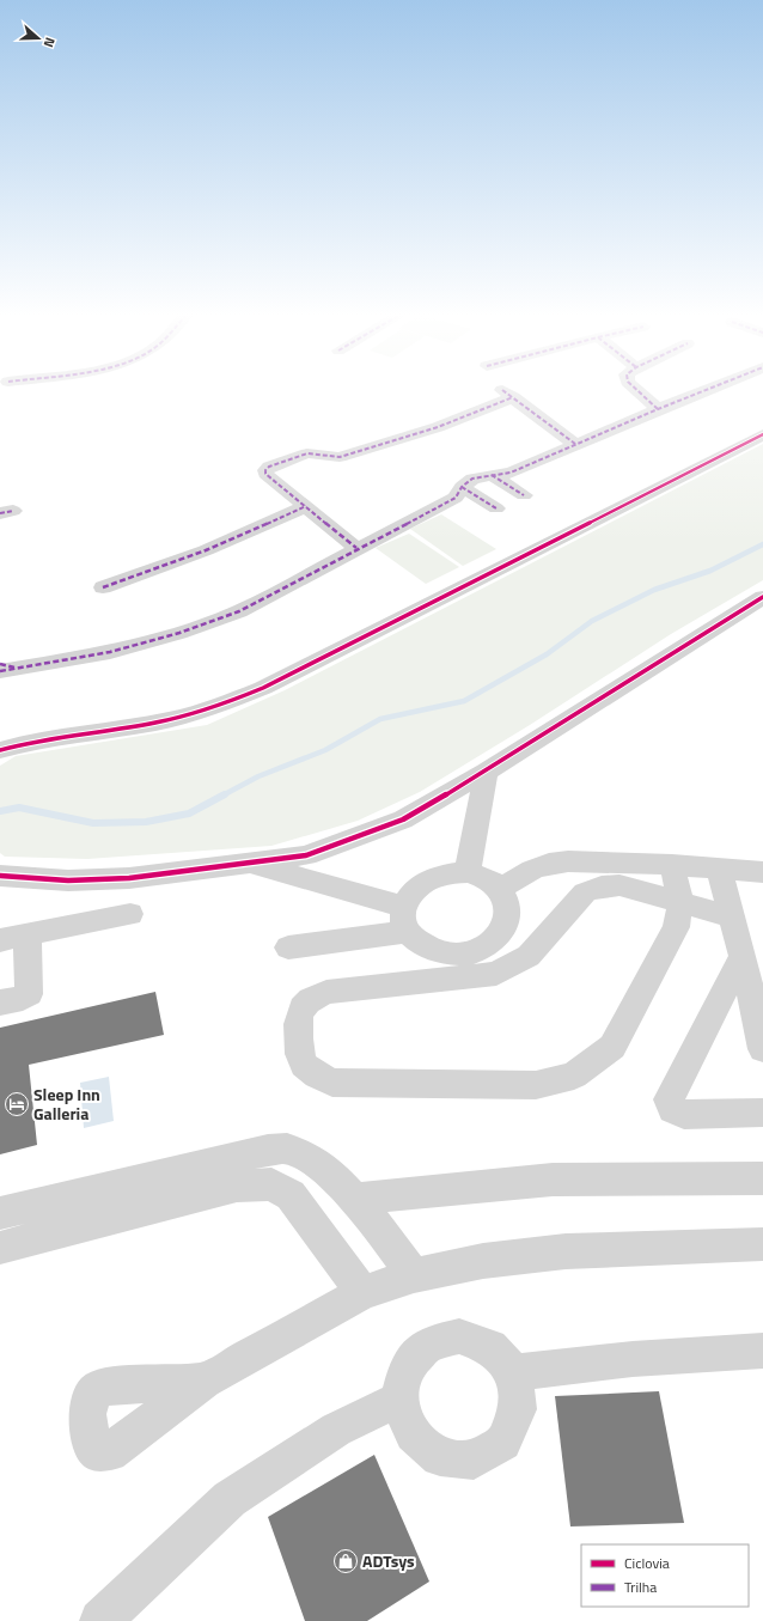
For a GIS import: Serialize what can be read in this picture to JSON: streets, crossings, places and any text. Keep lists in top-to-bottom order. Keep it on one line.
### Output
{"places":{"hotel":["Sleep Inn Galleria"],"shop":["ADTsys"]},"legend":["Ciclovia","Trilha"],"north":"right"}
